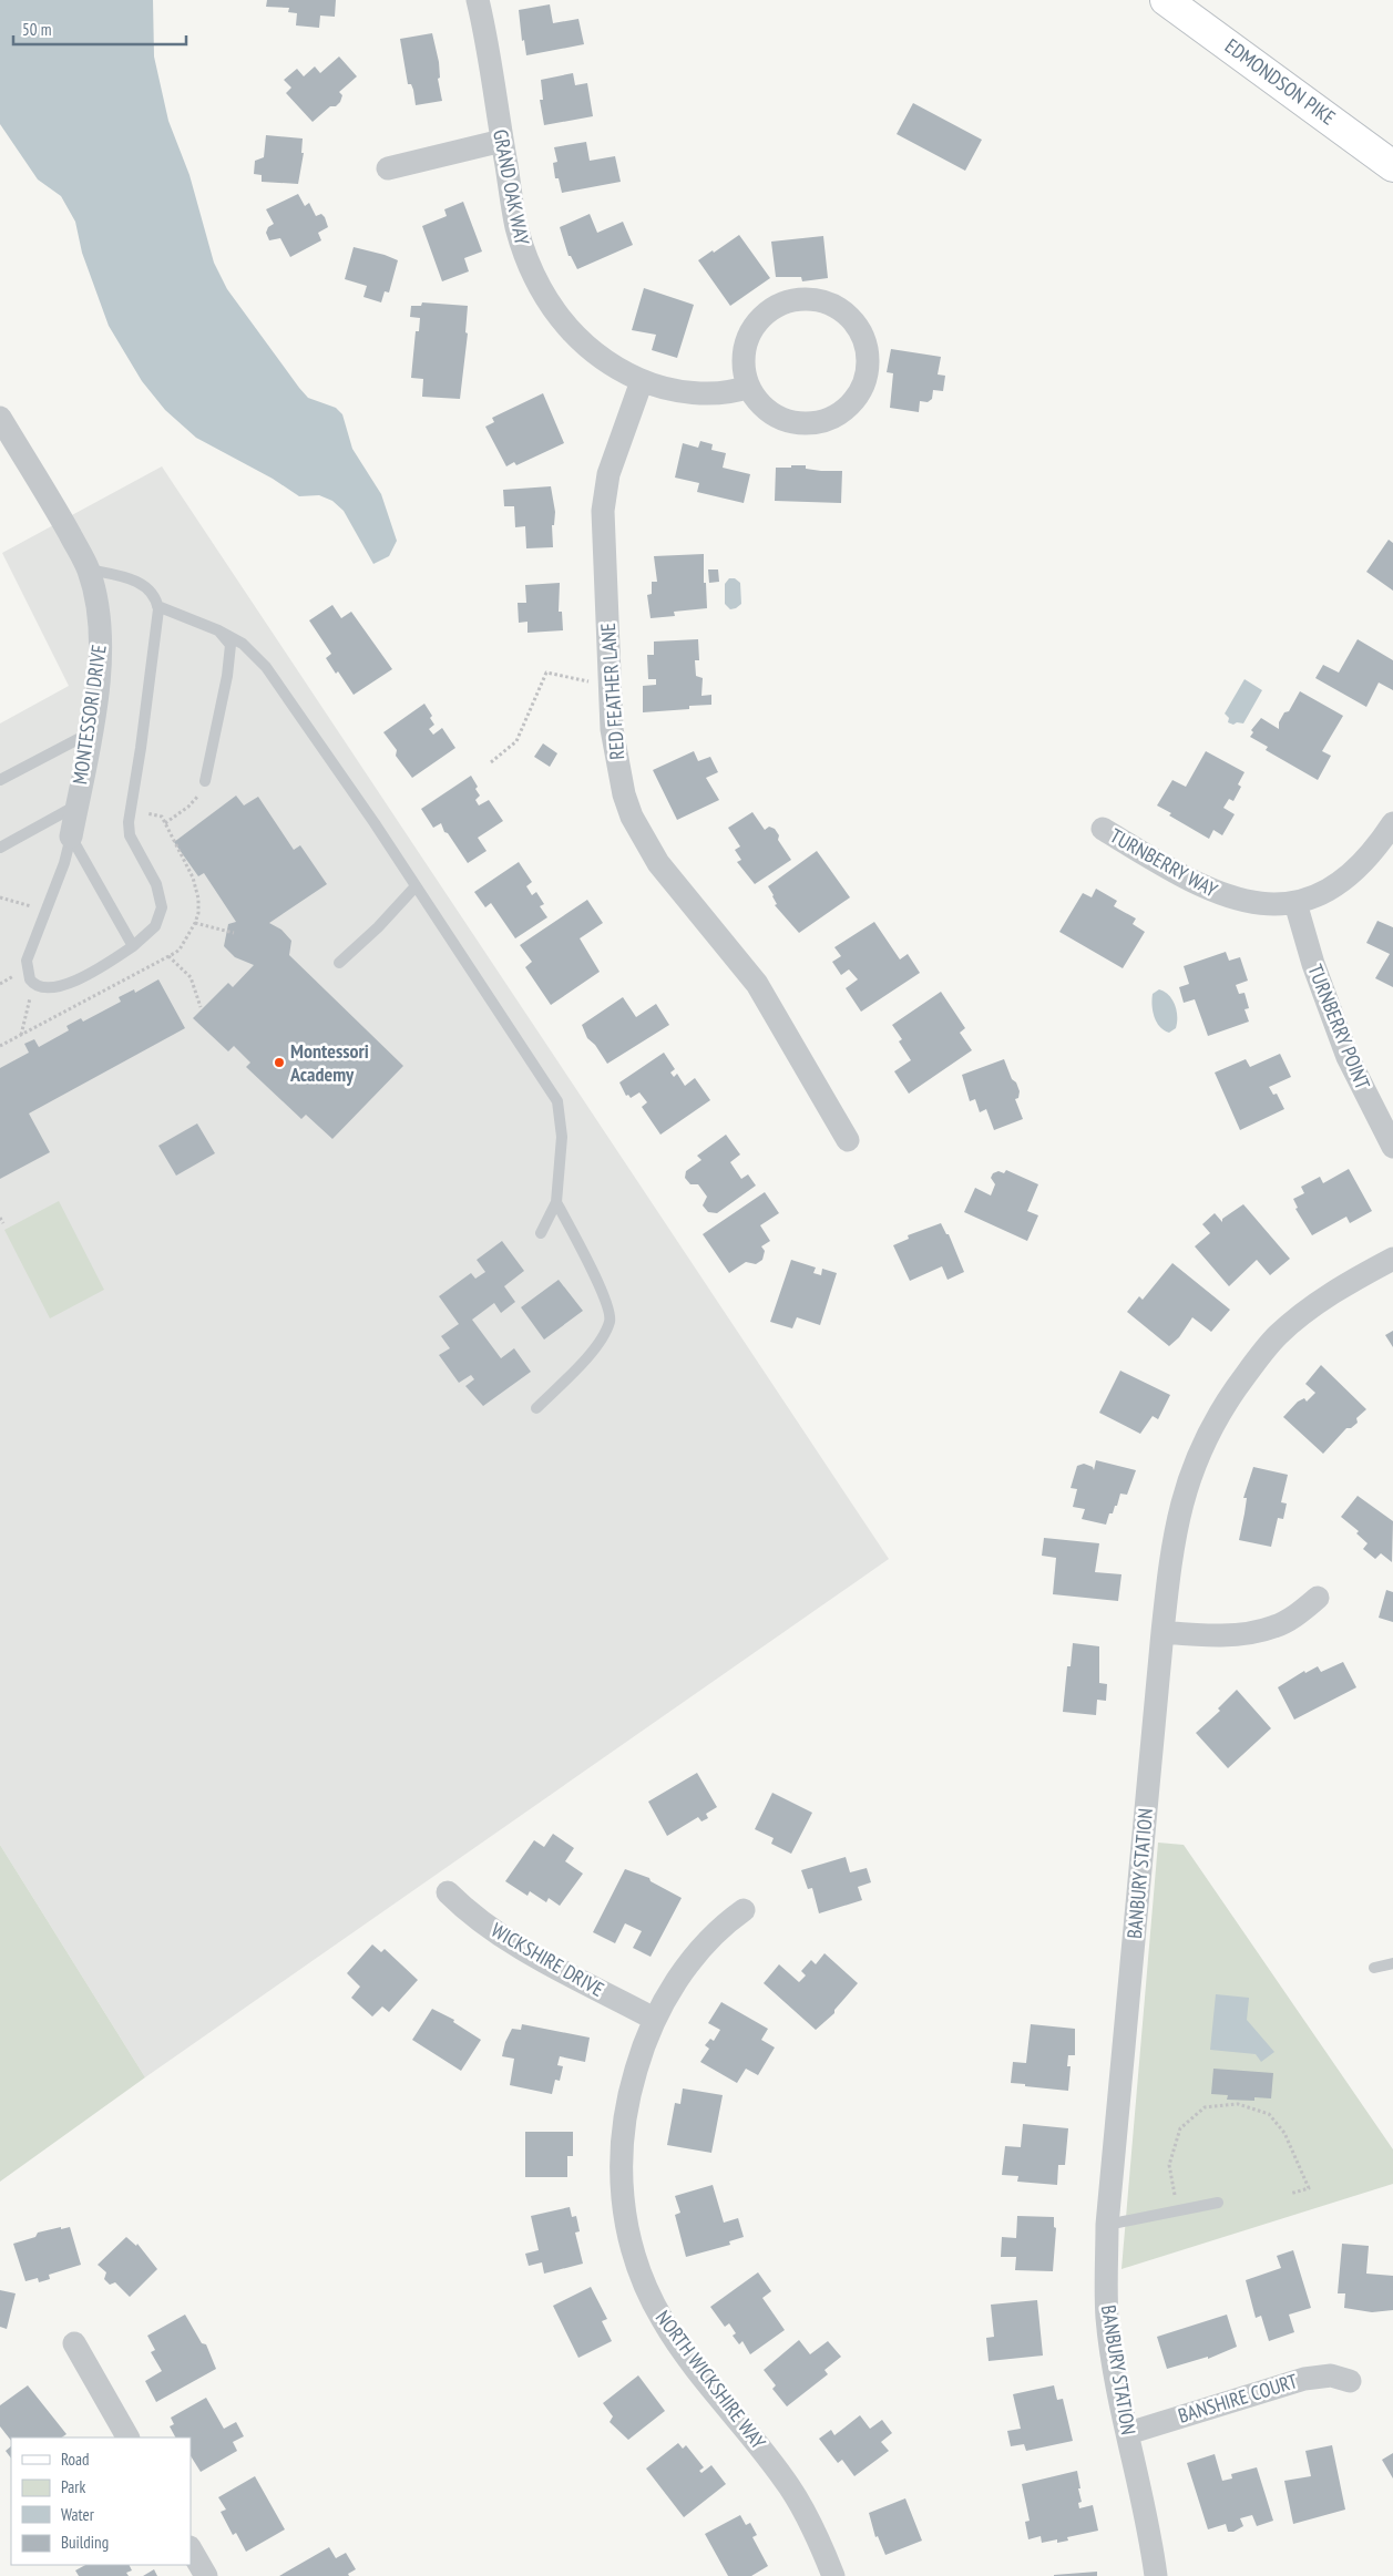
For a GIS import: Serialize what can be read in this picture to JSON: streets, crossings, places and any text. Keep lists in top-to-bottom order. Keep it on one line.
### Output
{"streets":{"main road":["EDMONDSON PIKE"],"street":["GRAND OAK WAY","RED FEATHER LANE","MONTESSORI DRIVE","TURNBERRY WAY","TURNBERRY POINT","BANBURY STATION","WICKSHIRE DRIVE","NORTH WICKSHIRE WAY","BANSHIRE COURT"]},"crossings":[["GRAND OAK WAY","RED FEATHER LANE"],["TURNBERRY WAY","TURNBERRY POINT"],["BANBURY STATION","BANSHIRE COURT"],["WICKSHIRE DRIVE","NORTH WICKSHIRE WAY"]],"places":["Montessori Academy"],"legend":["Road","Park","Water","Building"],"scale_bar":"50 m"}
